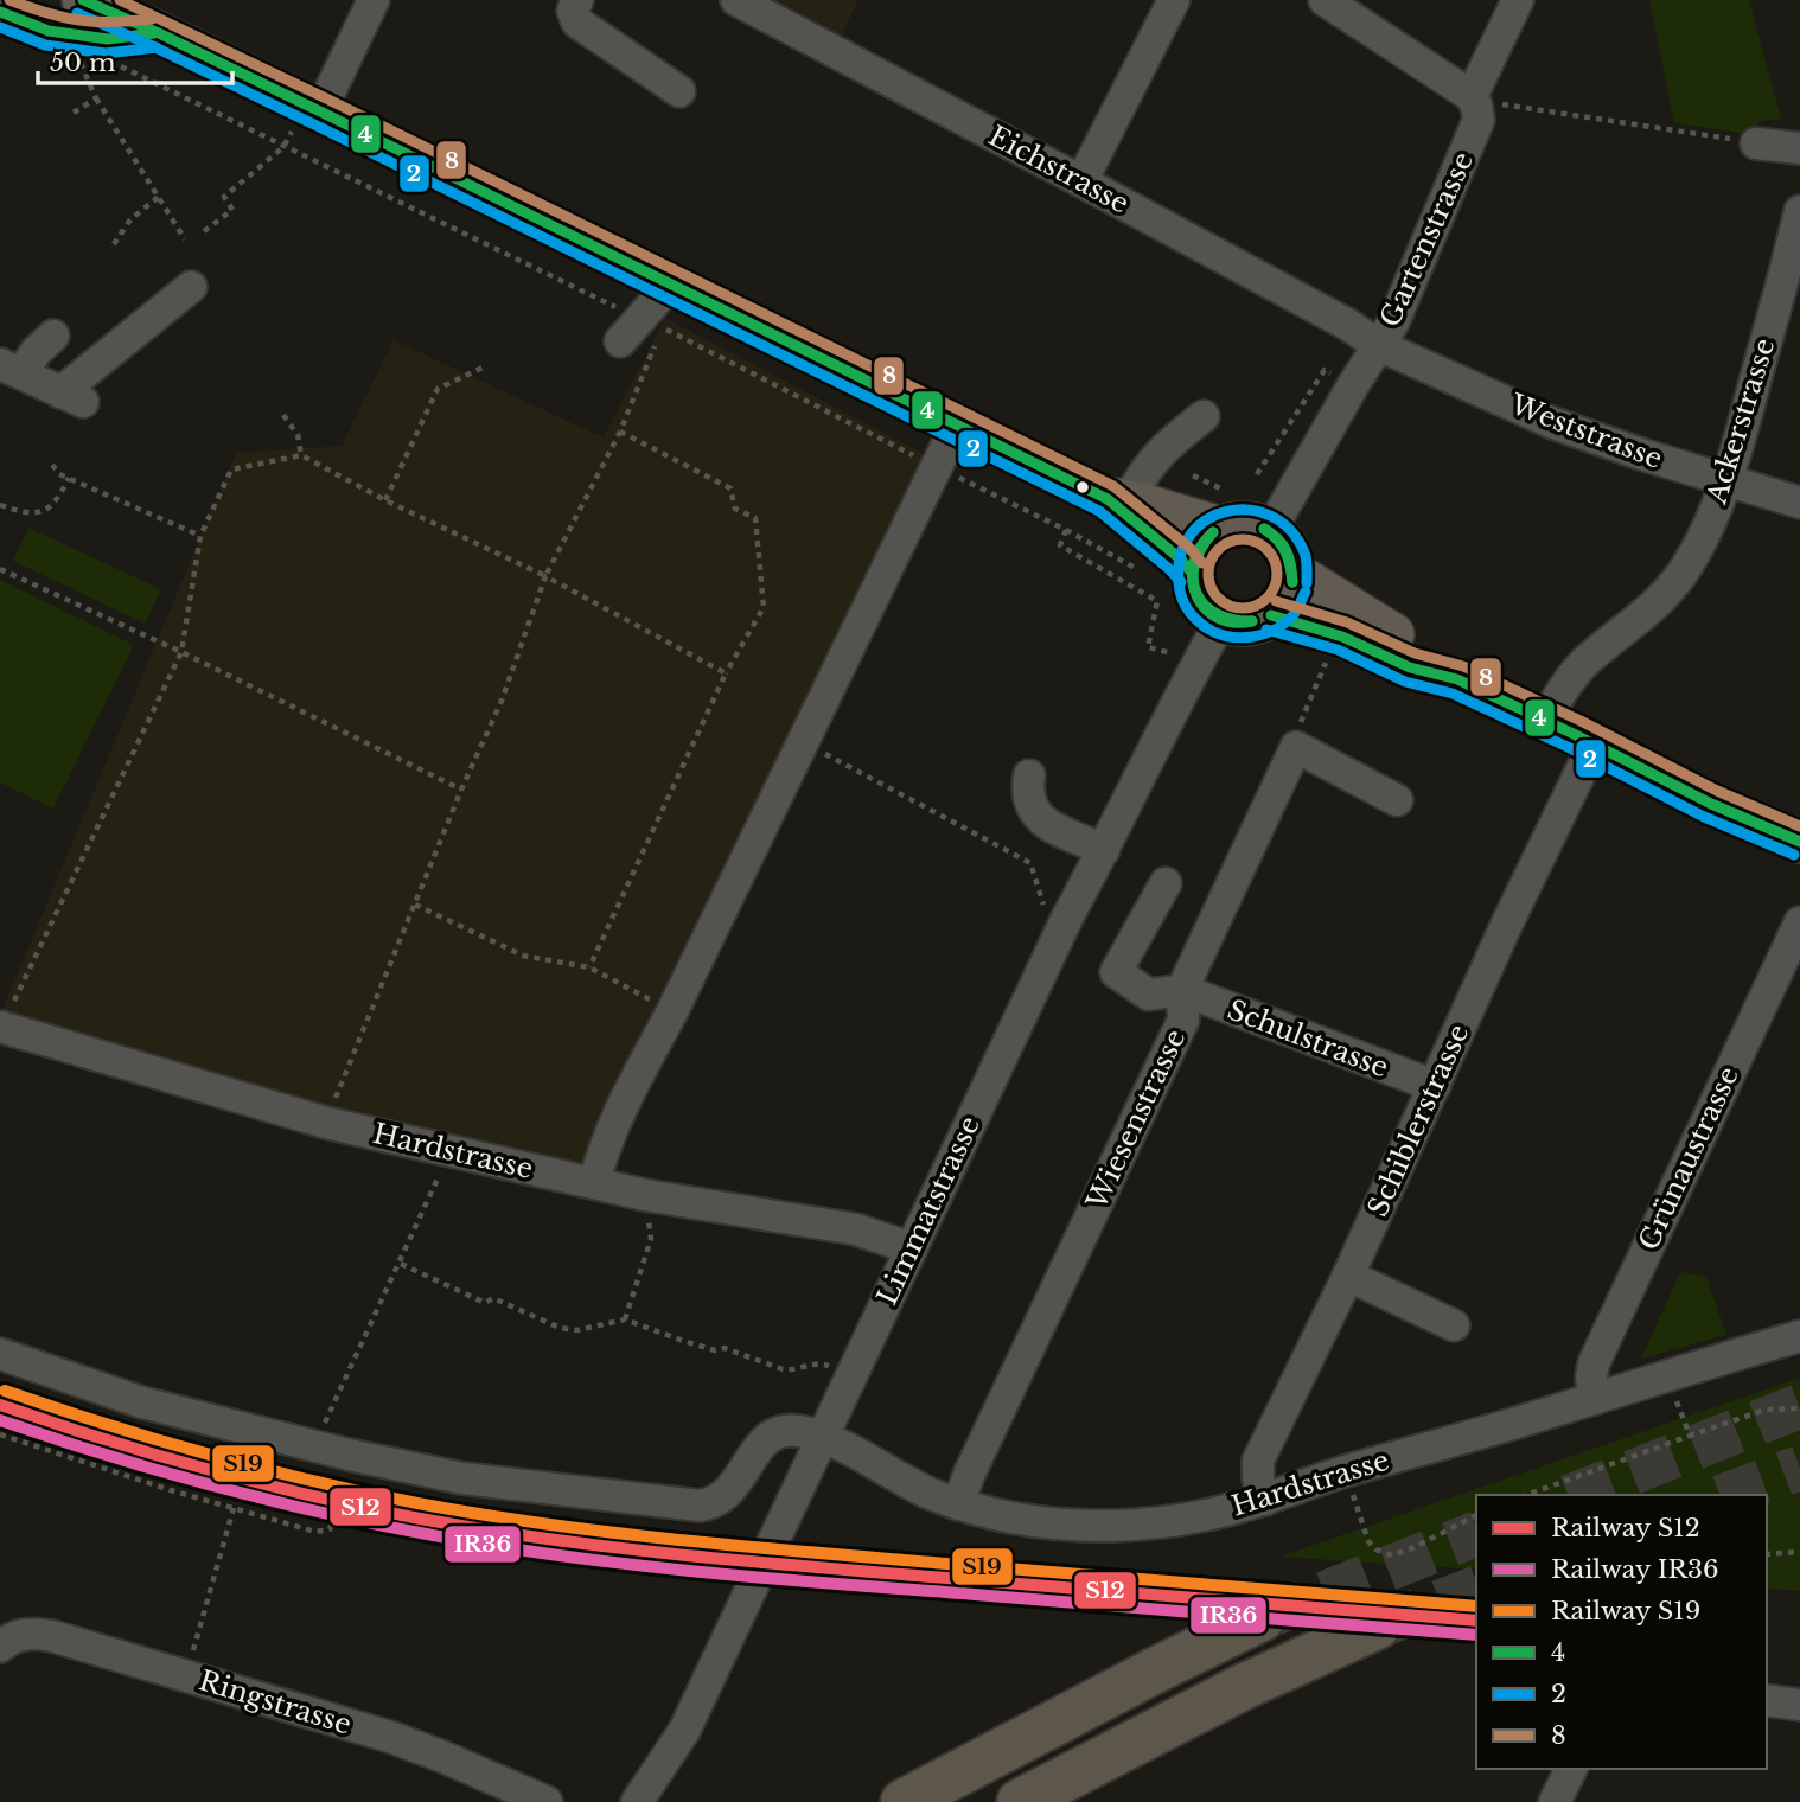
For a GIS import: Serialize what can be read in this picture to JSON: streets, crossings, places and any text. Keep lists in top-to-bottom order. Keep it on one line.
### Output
{"streets":{"street":["Eichstrasse","Gartenstrasse","Ackerstrasse","Weststrasse","Schulstrasse","Wiesenstrasse","Schiblerstrasse","Hardstrasse","Grünaustrasse","Limmatstrasse","Ringstrasse"]},"crossings":[["Eichstrasse","Gartenstrasse"],["Eichstrasse","Weststrasse"],["Gartenstrasse","Weststrasse"],["Gartenstrasse","Limmatstrasse"],["Ackerstrasse","Weststrasse"],["Schulstrasse","Wiesenstrasse"],["Schulstrasse","Schiblerstrasse"],["Wiesenstrasse","Hardstrasse"],["Schiblerstrasse","Hardstrasse"],["Hardstrasse","Grünaustrasse"],["Hardstrasse","Limmatstrasse"]],"lines":["transit line 4","transit line 8","transit line 2","rail line S19","rail line S12","rail line IR36"],"legend":["Railway S12","Railway IR36","Railway S19","4","2","8"],"scale_bar":"50 m"}
